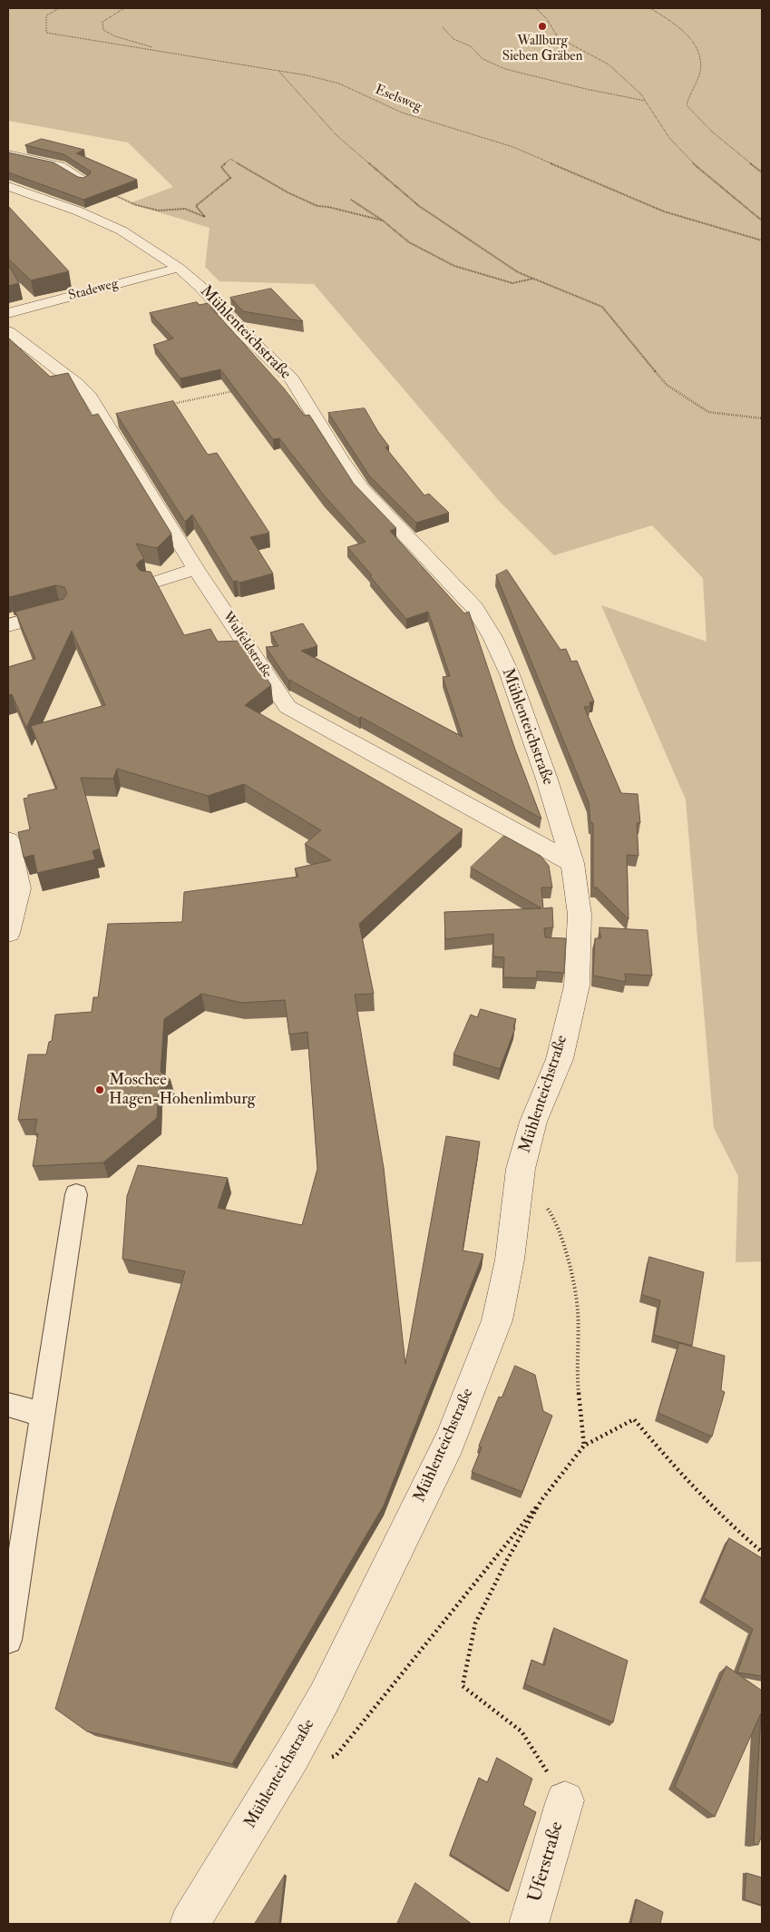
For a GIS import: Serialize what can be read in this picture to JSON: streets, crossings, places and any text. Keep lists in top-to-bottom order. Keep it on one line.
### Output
{"streets":{"street":["Stadeweg","Mühlenteichstraße","Wulfeldstraße","Uferstraße"],"path":["Eselsweg"]},"crossings":[["Stadeweg","Mühlenteichstraße"],["Mühlenteichstraße","Wulfeldstraße"]],"places":["Wallburg Sieben Gräben","Moschee Hagen-Hohenlimburg"]}
